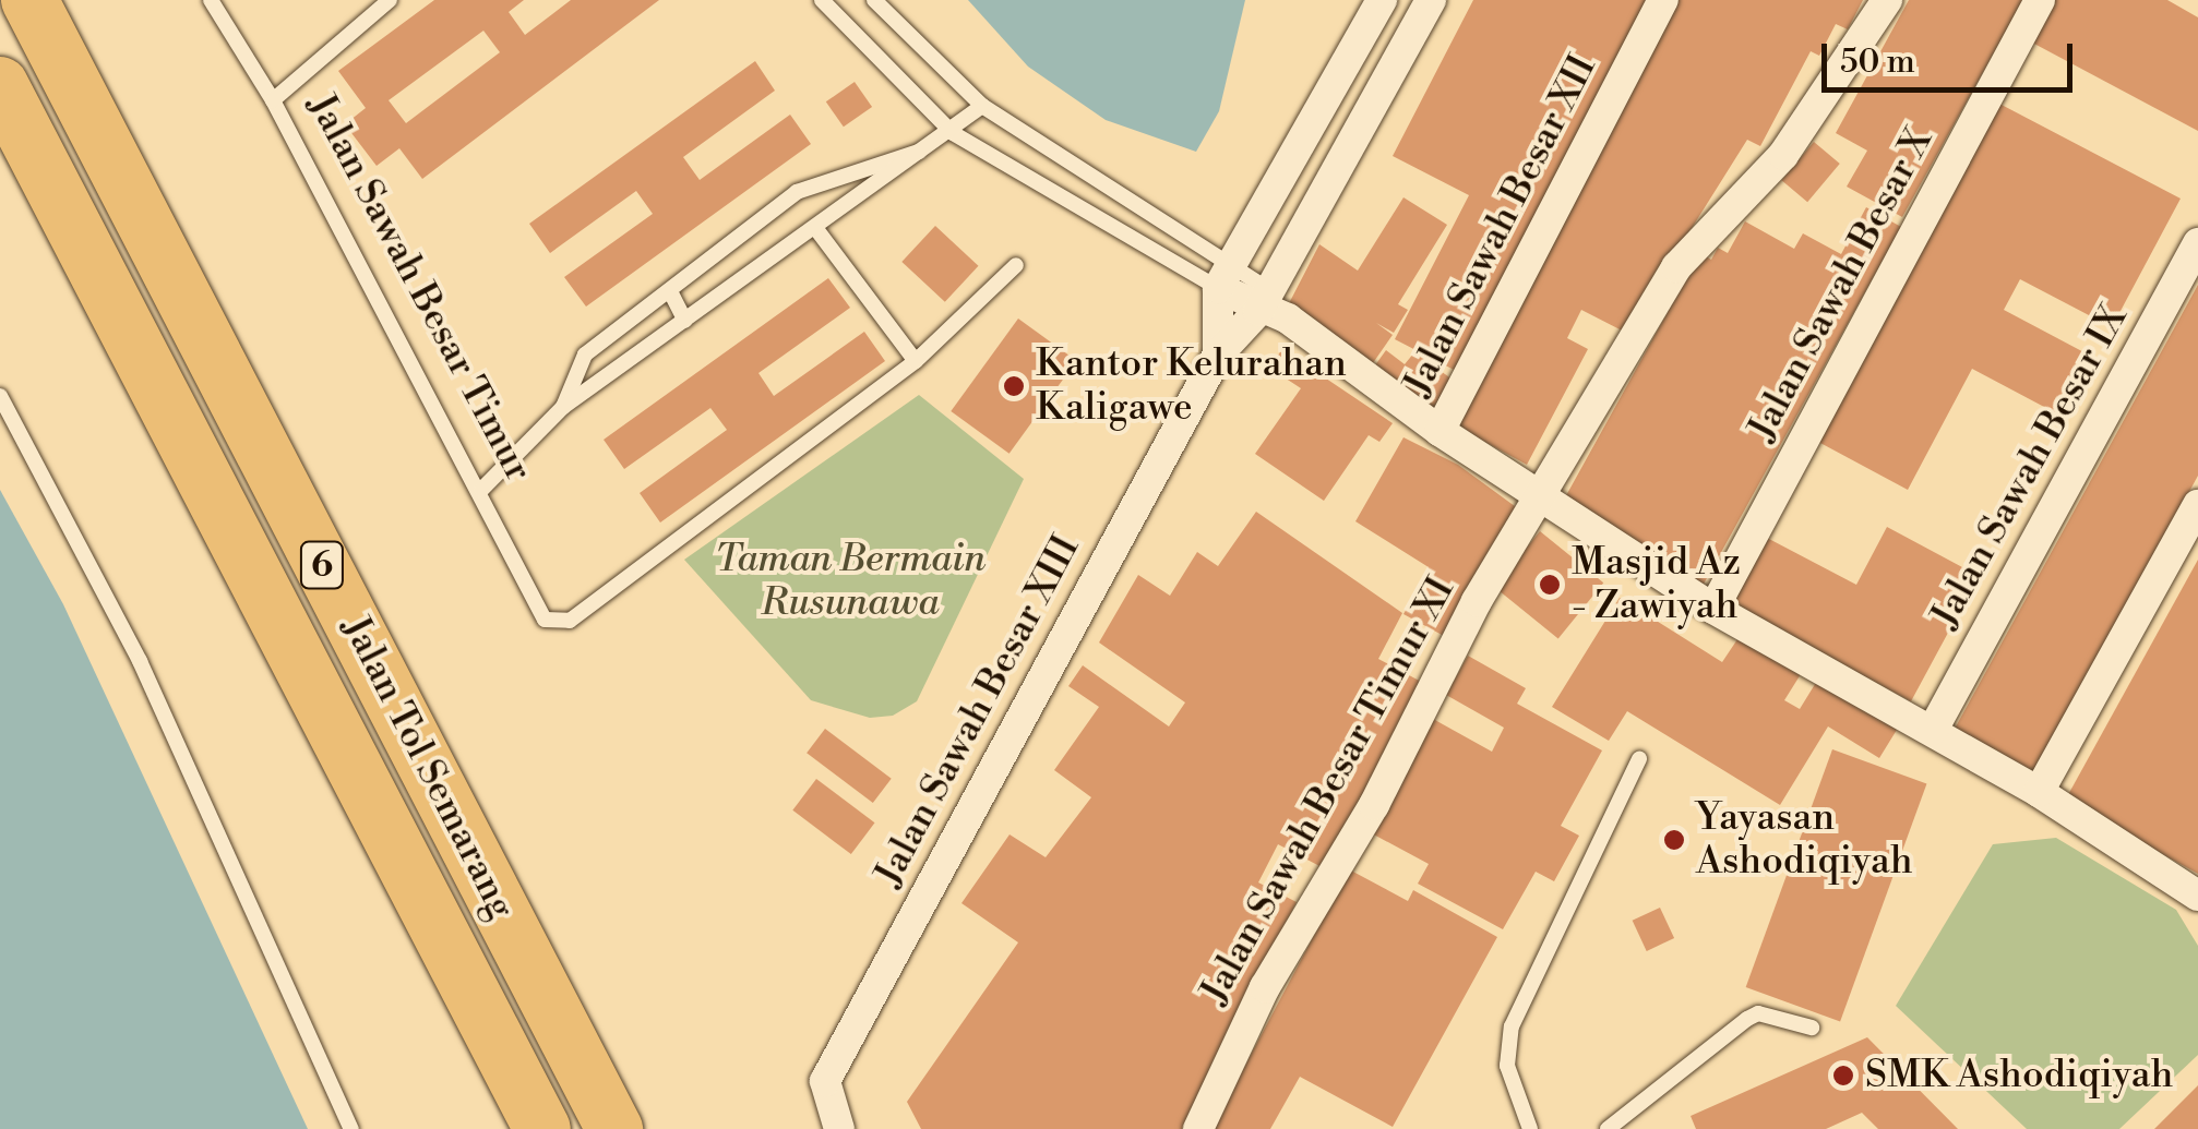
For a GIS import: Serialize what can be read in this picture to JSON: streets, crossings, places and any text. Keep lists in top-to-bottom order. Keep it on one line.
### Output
{"streets":{"highway":["6","Jalan Tol Semarang"],"street":["Jalan Sawah Besar XII","Jalan Sawah Besar X","Jalan Sawah Besar IX","Jalan Sawah Besar XIII","Jalan Sawah Besar Timur XI"],"lane":["Jalan Sawah Besar Timur"]},"parks":["Taman Bermain Rusunawa"],"places":["Kantor Kelurahan Kaligawe","Masjid Az - Zawiyah","Yayasan Ashodiqiyah","SMK Ashodiqiyah"],"scale_bar":"50 m"}
